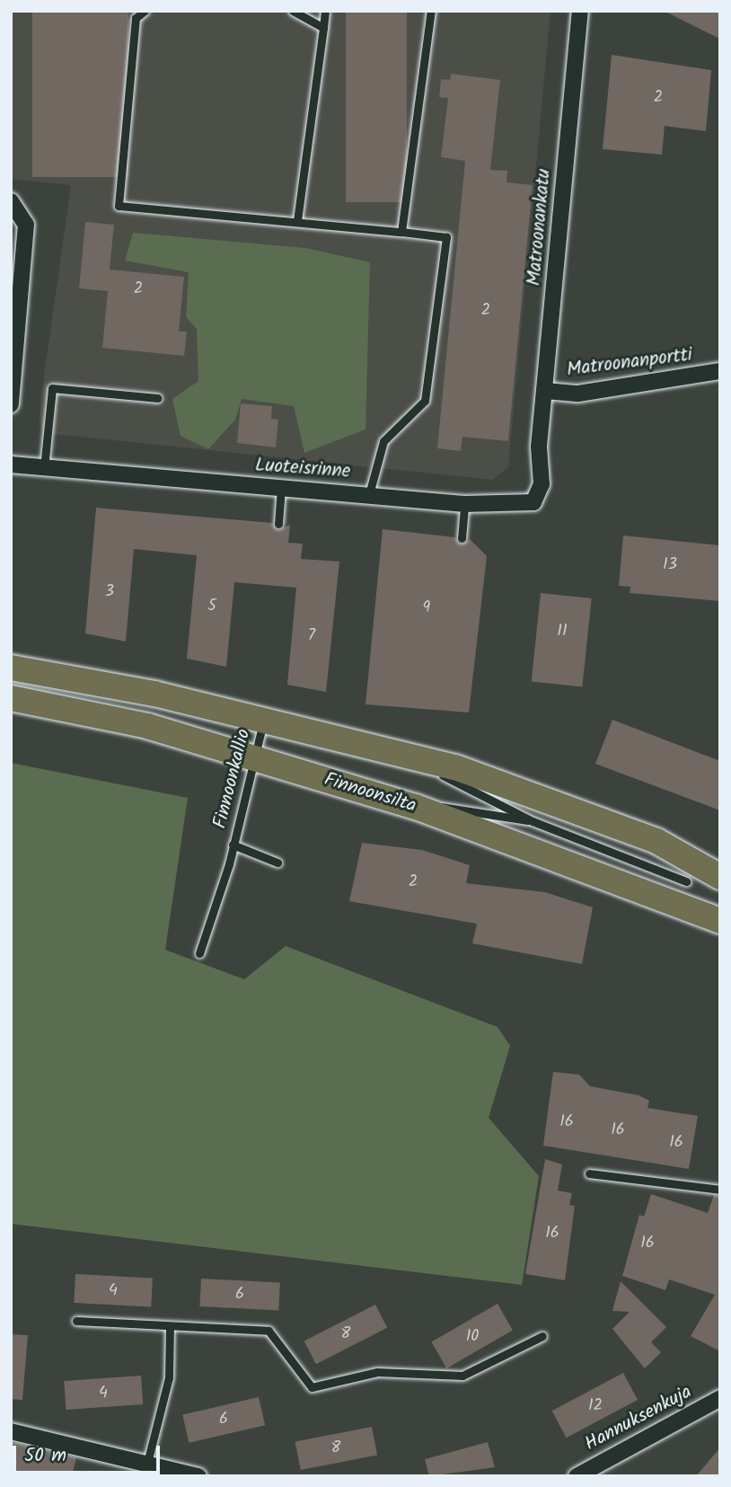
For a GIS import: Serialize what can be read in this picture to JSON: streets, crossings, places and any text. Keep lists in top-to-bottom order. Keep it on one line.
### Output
{"streets":{"main road":["Finnoonsilta"],"street":["Matroonankatu","Matroonanportti","Luoteisrinne","Hannuksenkuja"],"lane":["Finnoonkallio"]},"crossings":[["Matroonankatu","Matroonanportti"],["Matroonankatu","Luoteisrinne"],["Finnoonkallio","Finnoonsilta"]],"house_numbers":["2","2","2","13","3","5","9","11","7","2","16","16","16","16","16","4","6","8","10","4","12","6","8"],"scale_bar":"50 m"}
